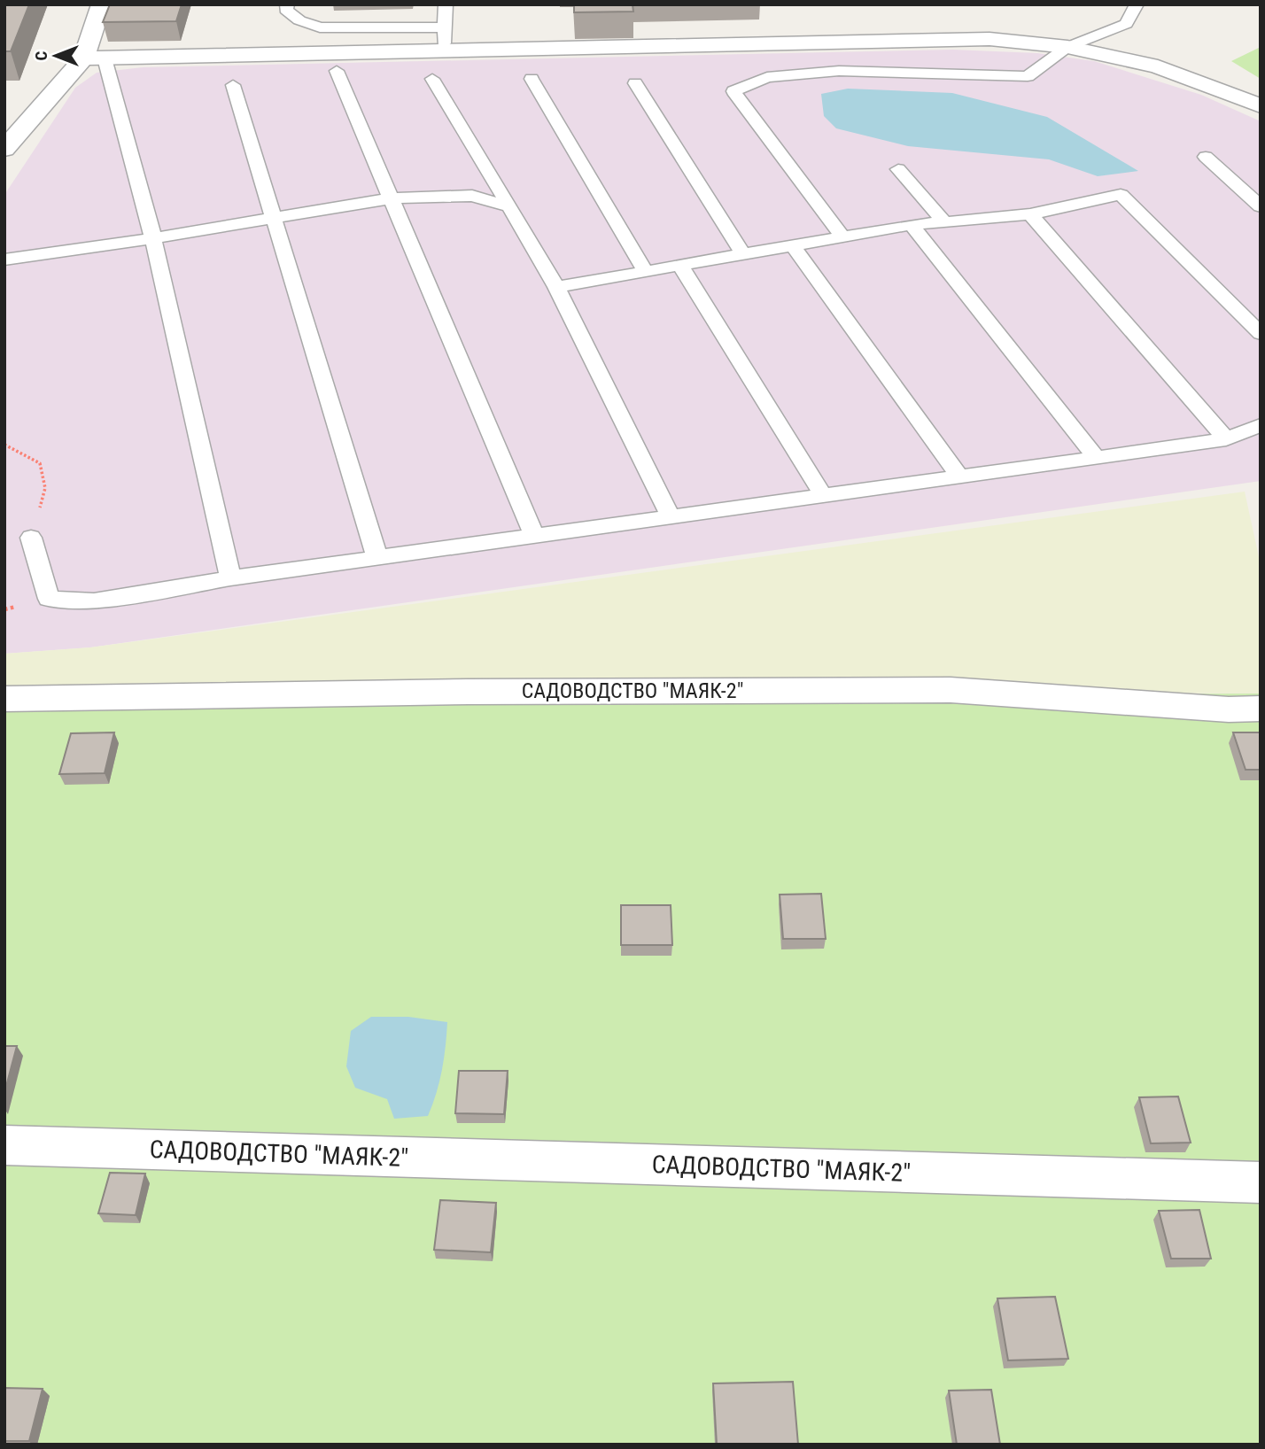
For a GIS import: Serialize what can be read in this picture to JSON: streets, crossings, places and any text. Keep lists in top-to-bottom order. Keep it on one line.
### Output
{"streets":{"street":["САДОВОДСТВО \"МАЯК-2\""]},"north":"left"}
